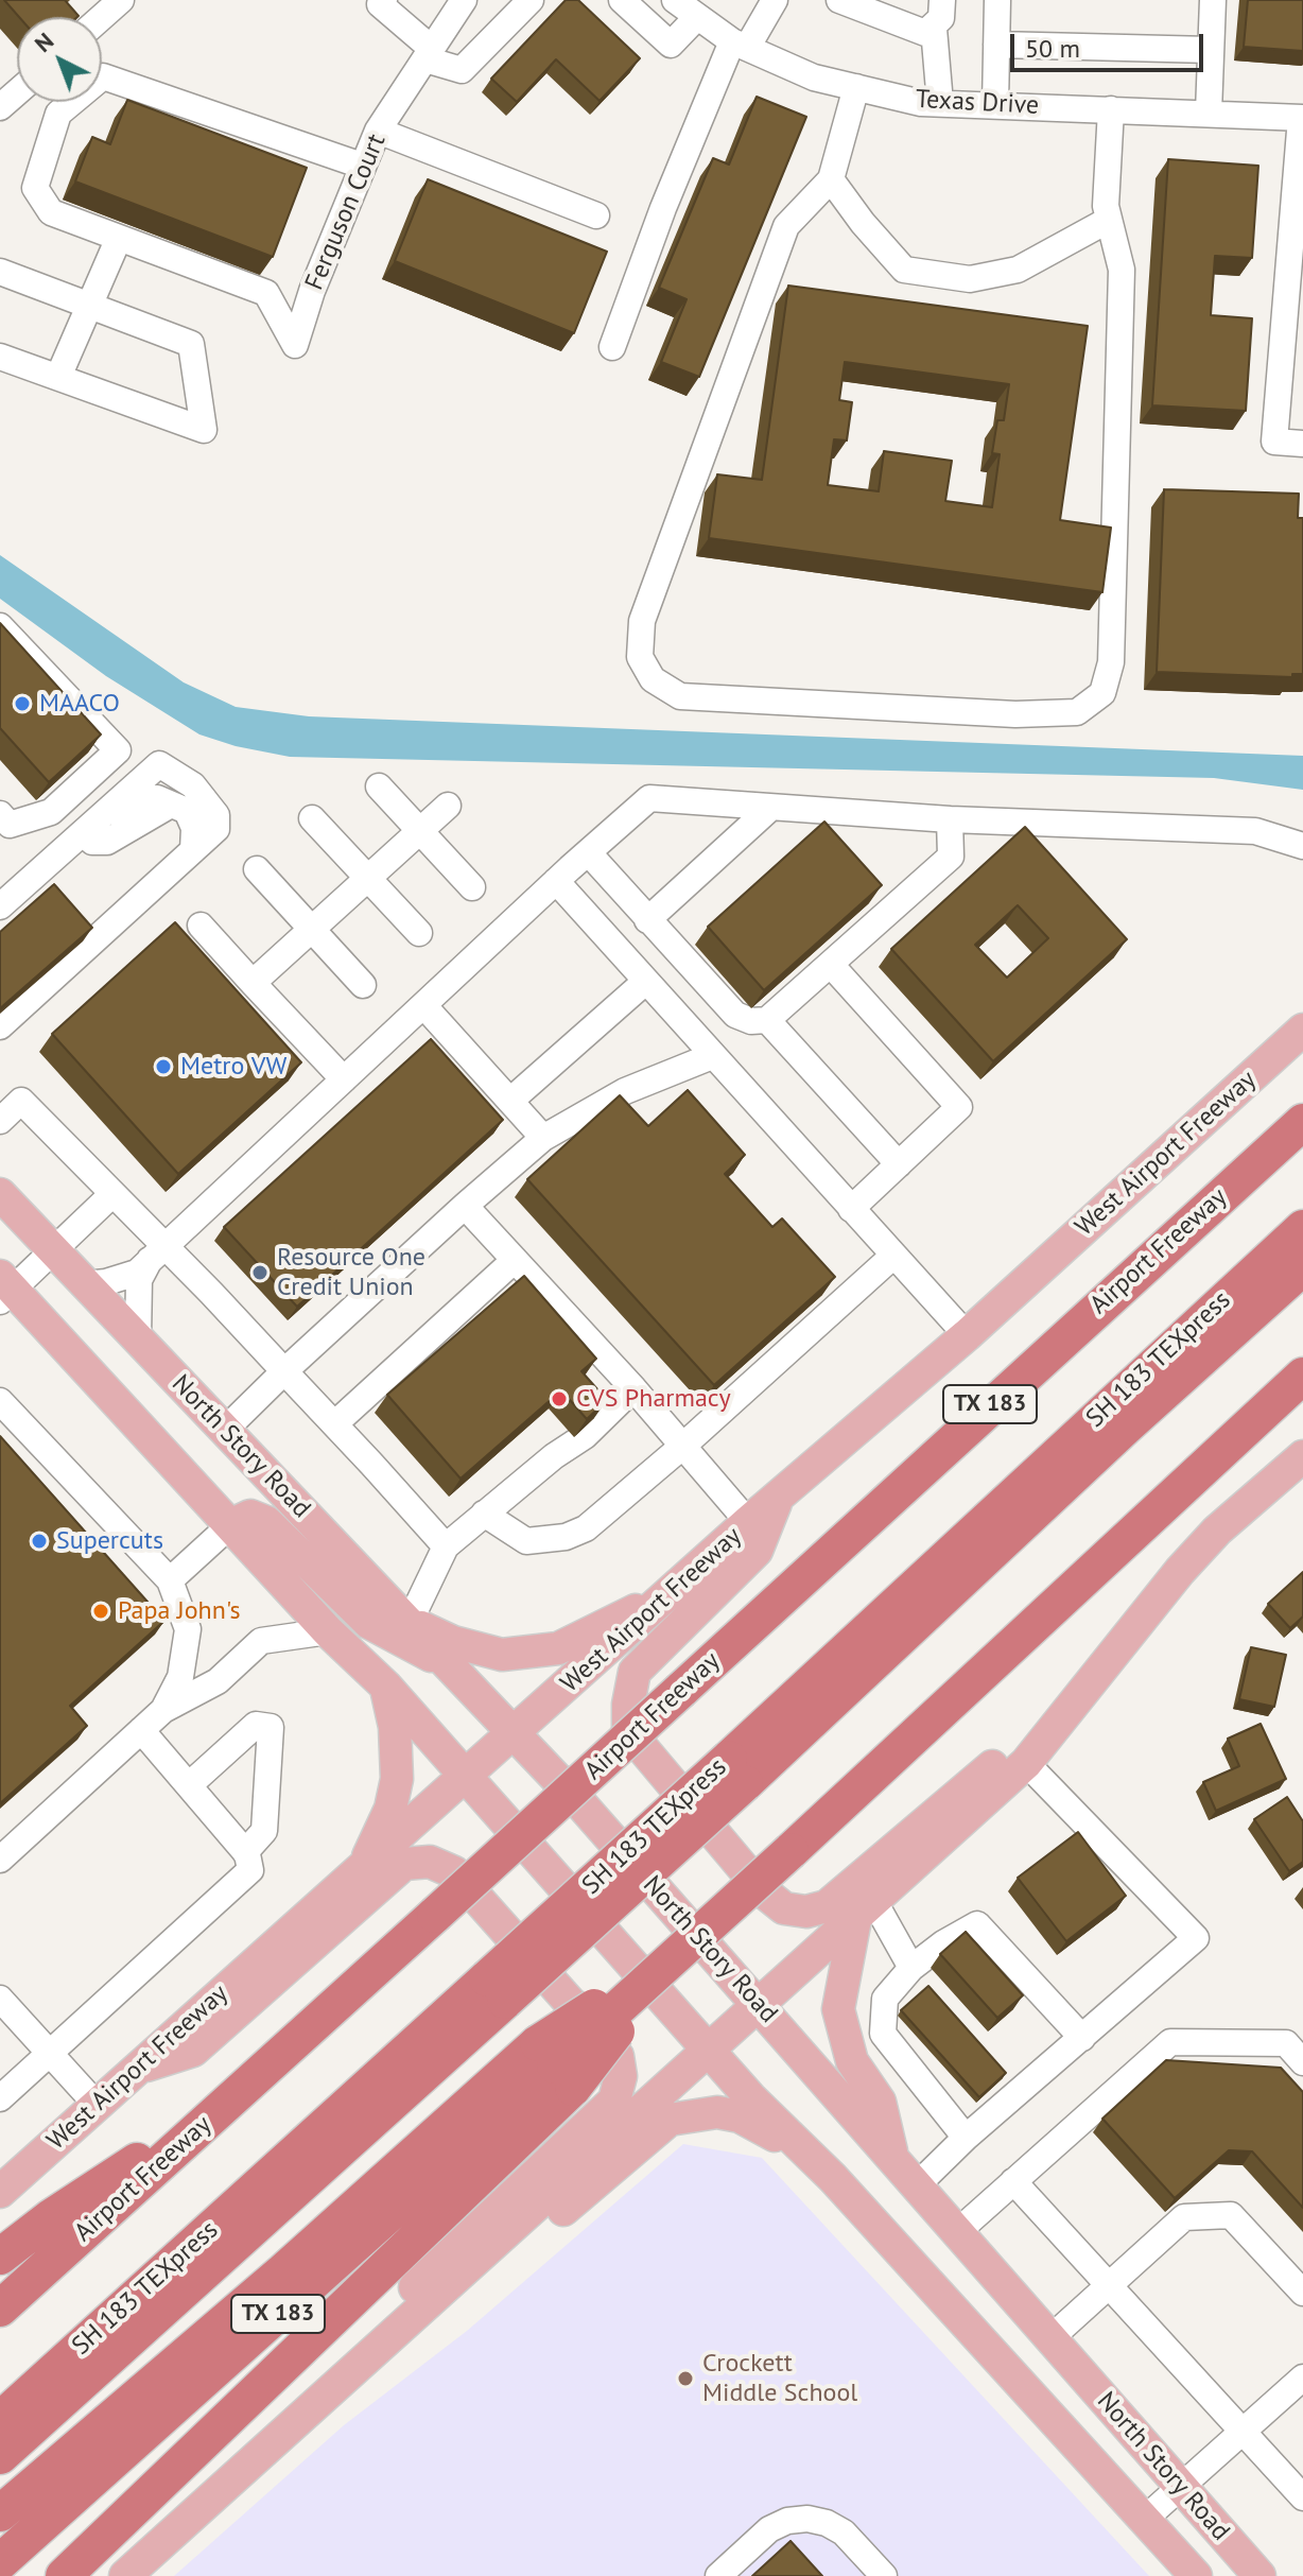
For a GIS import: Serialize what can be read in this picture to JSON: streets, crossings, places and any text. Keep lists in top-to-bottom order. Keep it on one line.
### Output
{"streets":{"highway":["Airport Freeway","SH 183 TEXpress","TX 183"],"main road":["West Airport Freeway","North Story Road"],"street":["Texas Drive","Ferguson Court"]},"crossings":[["West Airport Freeway","North Story Road"]],"places":["MAACO","Metro VW","Resource One Credit Union","CVS Pharmacy","Supercuts","Papa John's","Crockett Middle School"],"scale_bar":"50 m","north":"top left"}
